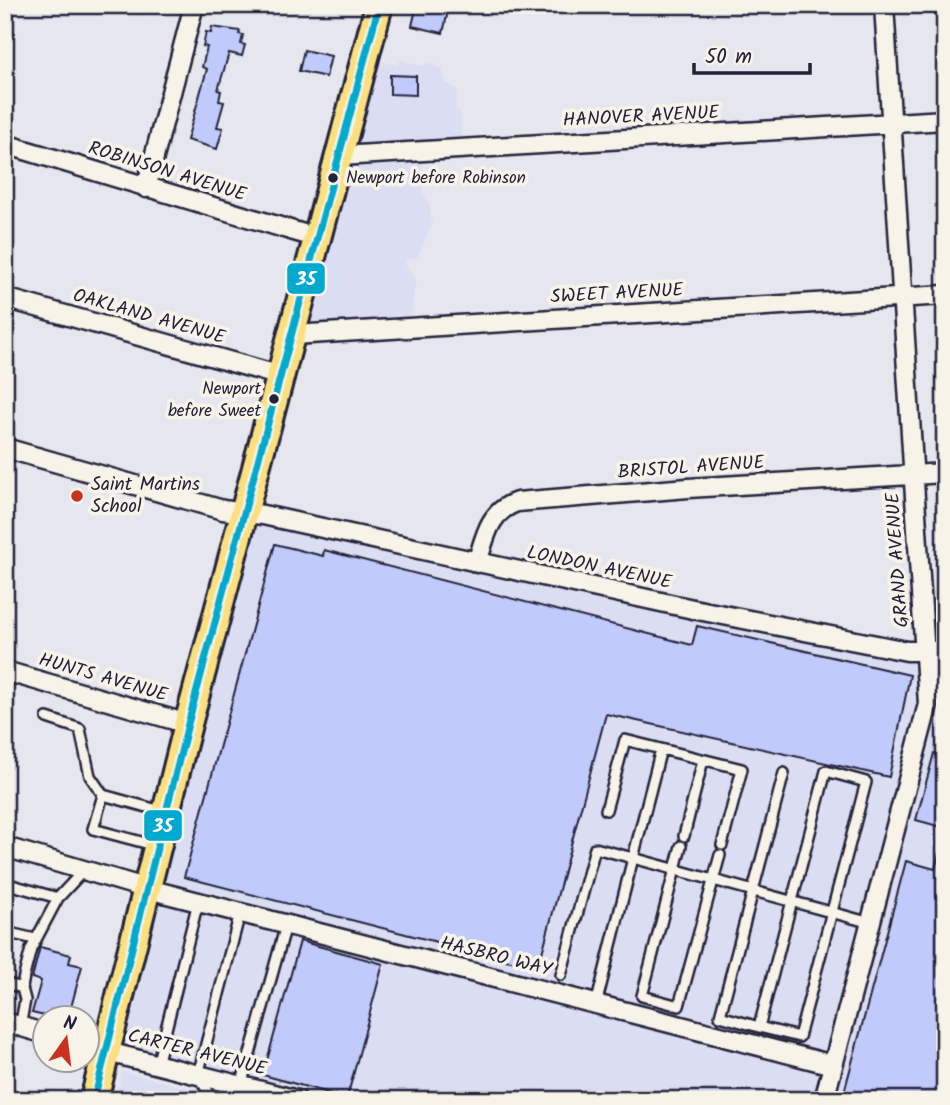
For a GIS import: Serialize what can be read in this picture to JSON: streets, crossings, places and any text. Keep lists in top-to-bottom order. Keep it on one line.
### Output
{"streets":{"street":["HANOVER AVENUE","ROBINSON AVENUE","SWEET AVENUE","OAKLAND AVENUE","BRISTOL AVENUE","GRAND AVENUE","LONDON AVENUE","HUNTS AVENUE","HASBRO WAY","CARTER AVENUE"]},"crossings":[["HANOVER AVENUE","GRAND AVENUE"],["SWEET AVENUE","GRAND AVENUE"],["BRISTOL AVENUE","GRAND AVENUE"],["BRISTOL AVENUE","LONDON AVENUE"],["GRAND AVENUE","LONDON AVENUE"],["GRAND AVENUE","HASBRO WAY"]],"places":["Newport before Robinson","Newport before Sweet","Saint Martins School"],"lines":["transit line 35"],"scale_bar":"50 m","north":"top"}
